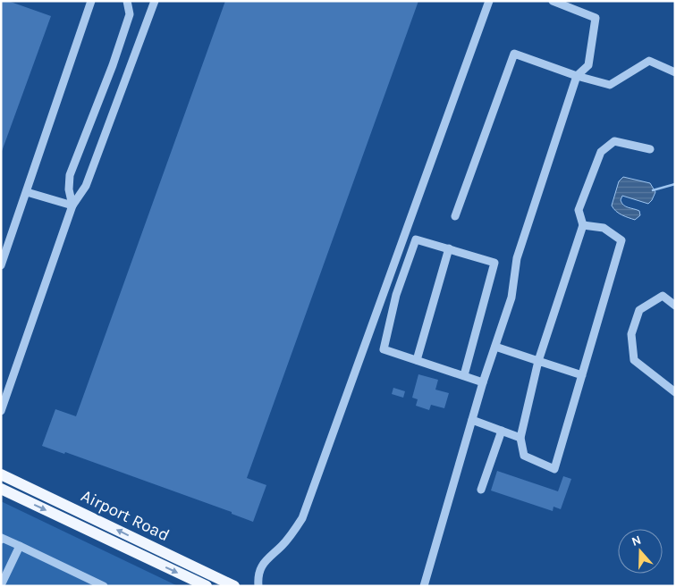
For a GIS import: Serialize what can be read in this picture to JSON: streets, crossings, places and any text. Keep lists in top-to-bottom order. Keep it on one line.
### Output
{"streets":{"main road":["Airport Road"]},"north":"top"}
